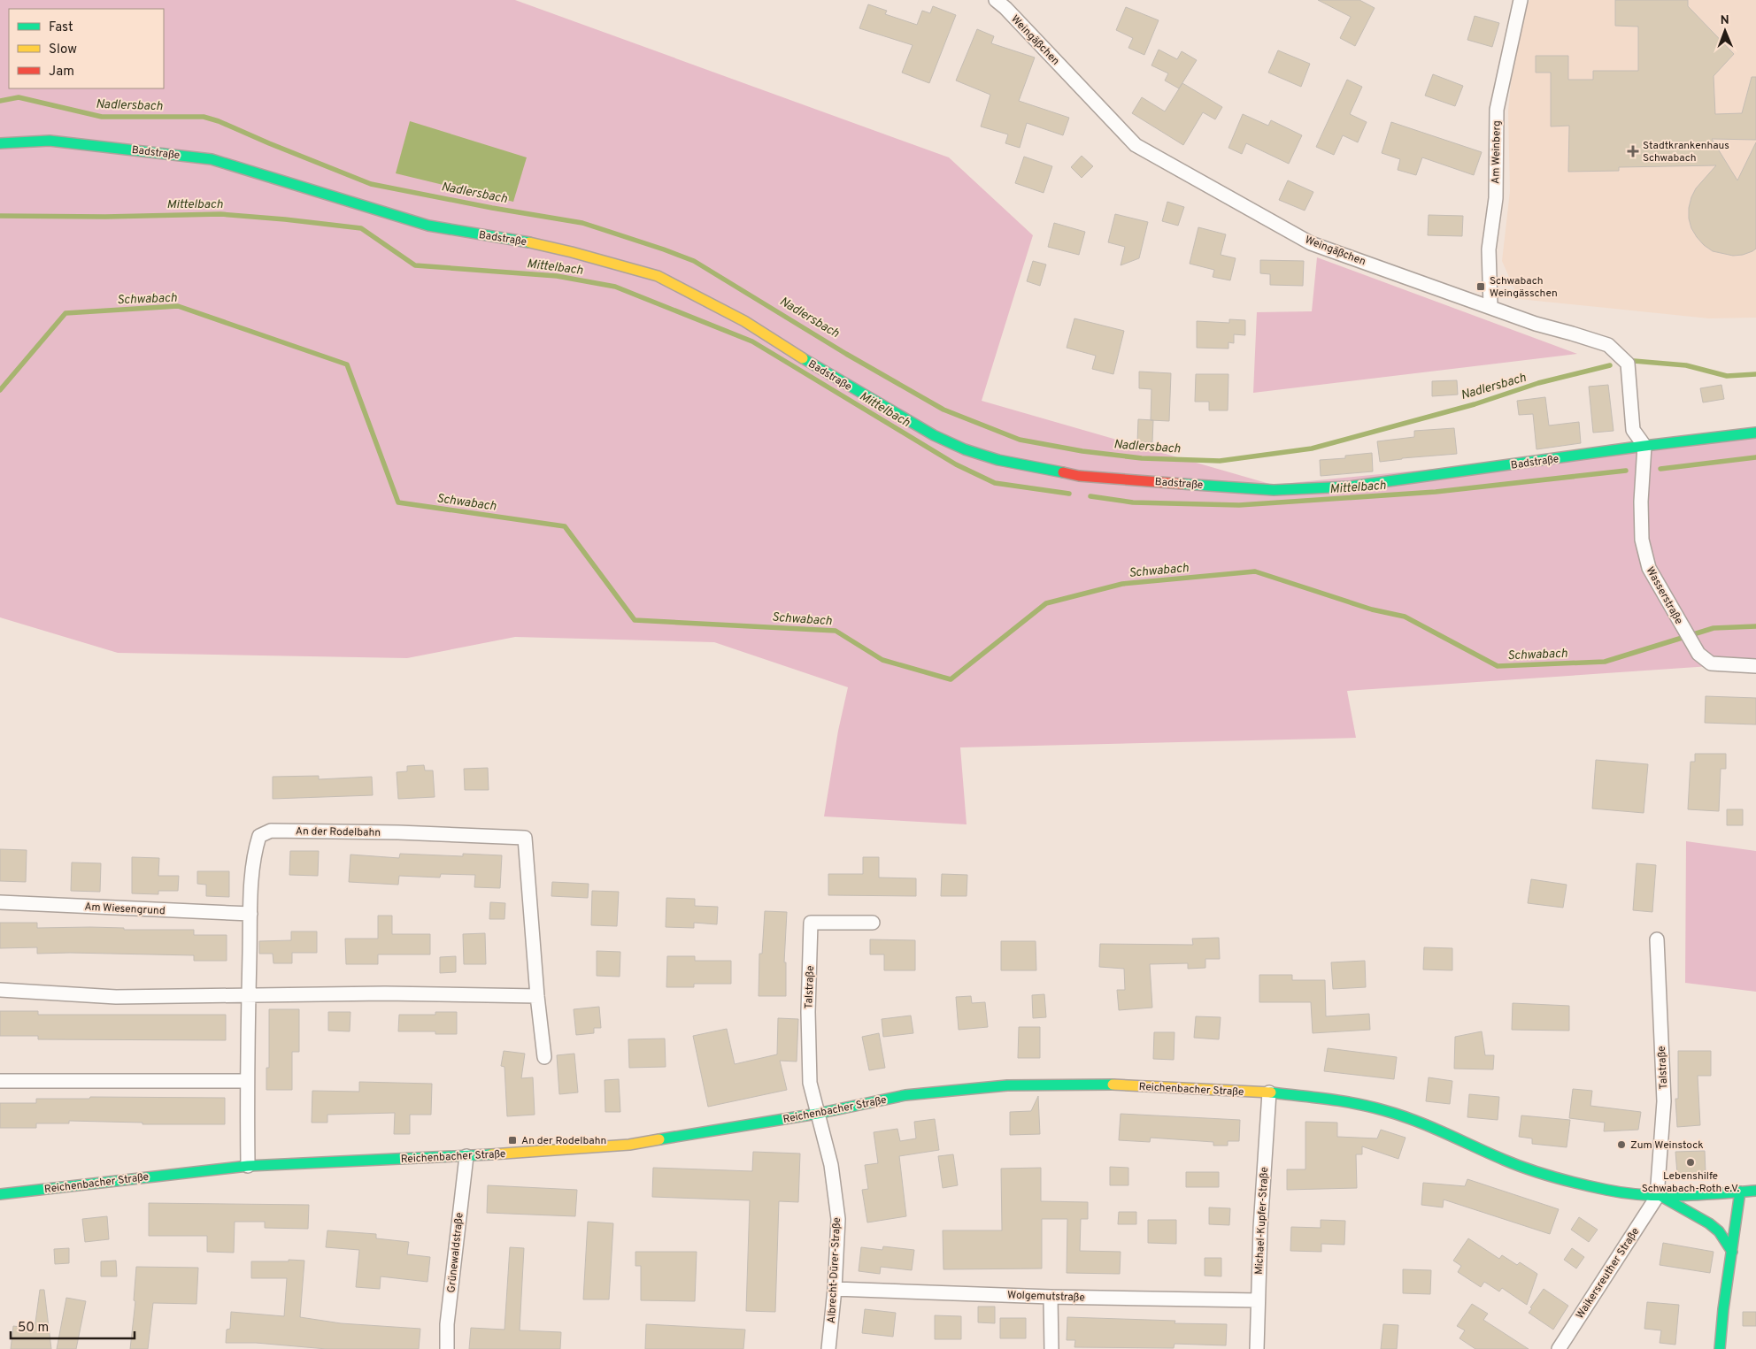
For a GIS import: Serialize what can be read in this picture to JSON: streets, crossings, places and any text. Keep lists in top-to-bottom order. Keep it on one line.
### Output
{"streets":{"street":["Weingäßchen","Badstraße","Am Weinberg","Wasserstraße","An der Rodelbahn","Am Wiesengrund","Talstraße","Reichenbacher Straße","Michael-Kupfer-Straße","Grünewaldstraße","Albrecht-Dürer-Straße","Waikersreuther Straße","Wolgemutstraße"]},"crossings":[["Weingäßchen","Badstraße"],["Weingäßchen","Am Weinberg"],["Weingäßchen","Wasserstraße"],["Badstraße","Wasserstraße"],["An der Rodelbahn","Am Wiesengrund"],["Talstraße","Reichenbacher Straße"],["Talstraße","Albrecht-Dürer-Straße"],["Talstraße","Waikersreuther Straße"],["Reichenbacher Straße","Michael-Kupfer-Straße"],["Reichenbacher Straße","Grünewaldstraße"],["Reichenbacher Straße","Albrecht-Dürer-Straße"],["Reichenbacher Straße","Waikersreuther Straße"],["Michael-Kupfer-Straße","Wolgemutstraße"],["Albrecht-Dürer-Straße","Wolgemutstraße"]],"water":["Nadlersbach","Mittelbach","Schwabach"],"places":{"health":["Stadtkrankenhaus Schwabach"],"transit":["Schwabach Weingässchen","An der Rodelbahn"],"other":["Zum Weinstock","Lebenshilfe Schwabach-Roth e.V."]},"legend":["Fast","Slow","Jam"],"scale_bar":"50 m","north":"top"}
